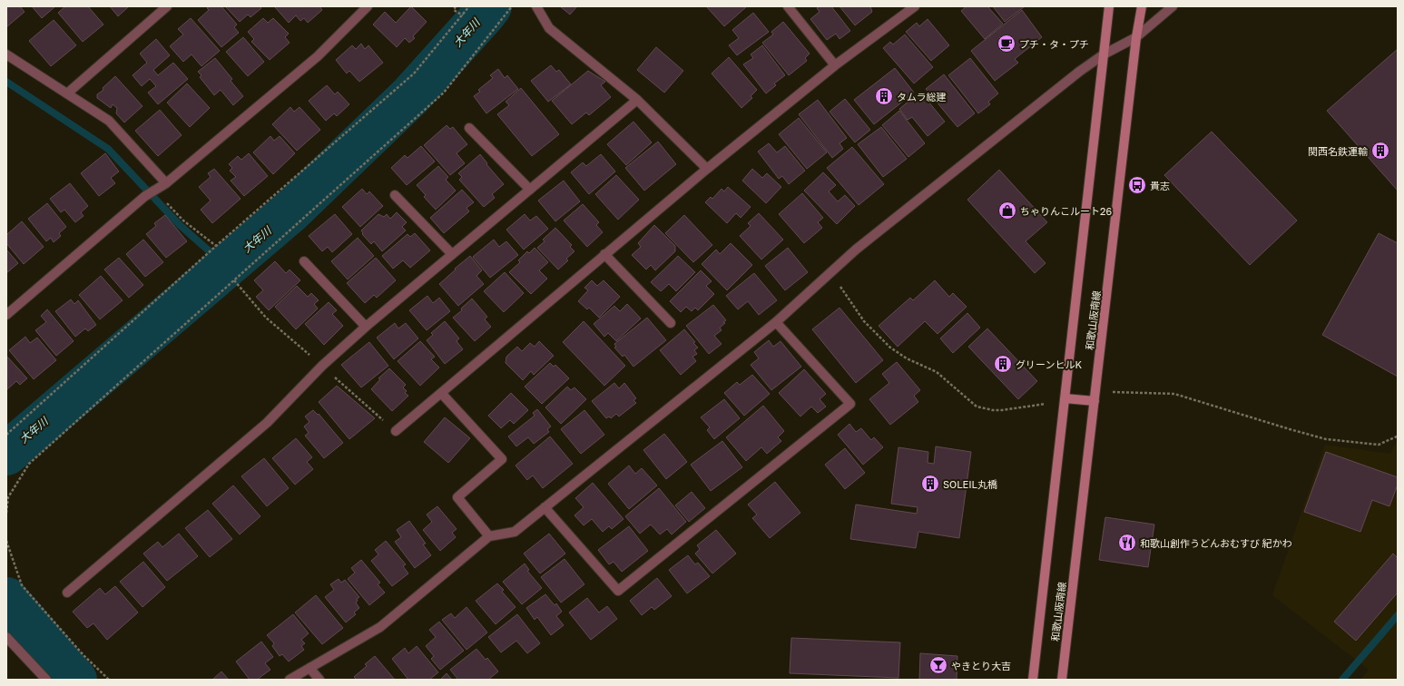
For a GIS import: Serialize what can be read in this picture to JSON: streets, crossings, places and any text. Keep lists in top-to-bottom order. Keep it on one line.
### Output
{"streets":{"main road":["和歌山阪南線"]},"water":["大年川"],"places":{"cafe":["プチ・タ・プチ"],"building":["タムラ総建","関西名鉄運輸","グリーンヒルK","SOLEIL丸橋"],"bus stop":["貴志"],"shop":["ちゃりんこルート26"],"restaurant":["和歌山創作うどんおむすび 紀かわ"],"bar":["やきとり大吉"]}}
